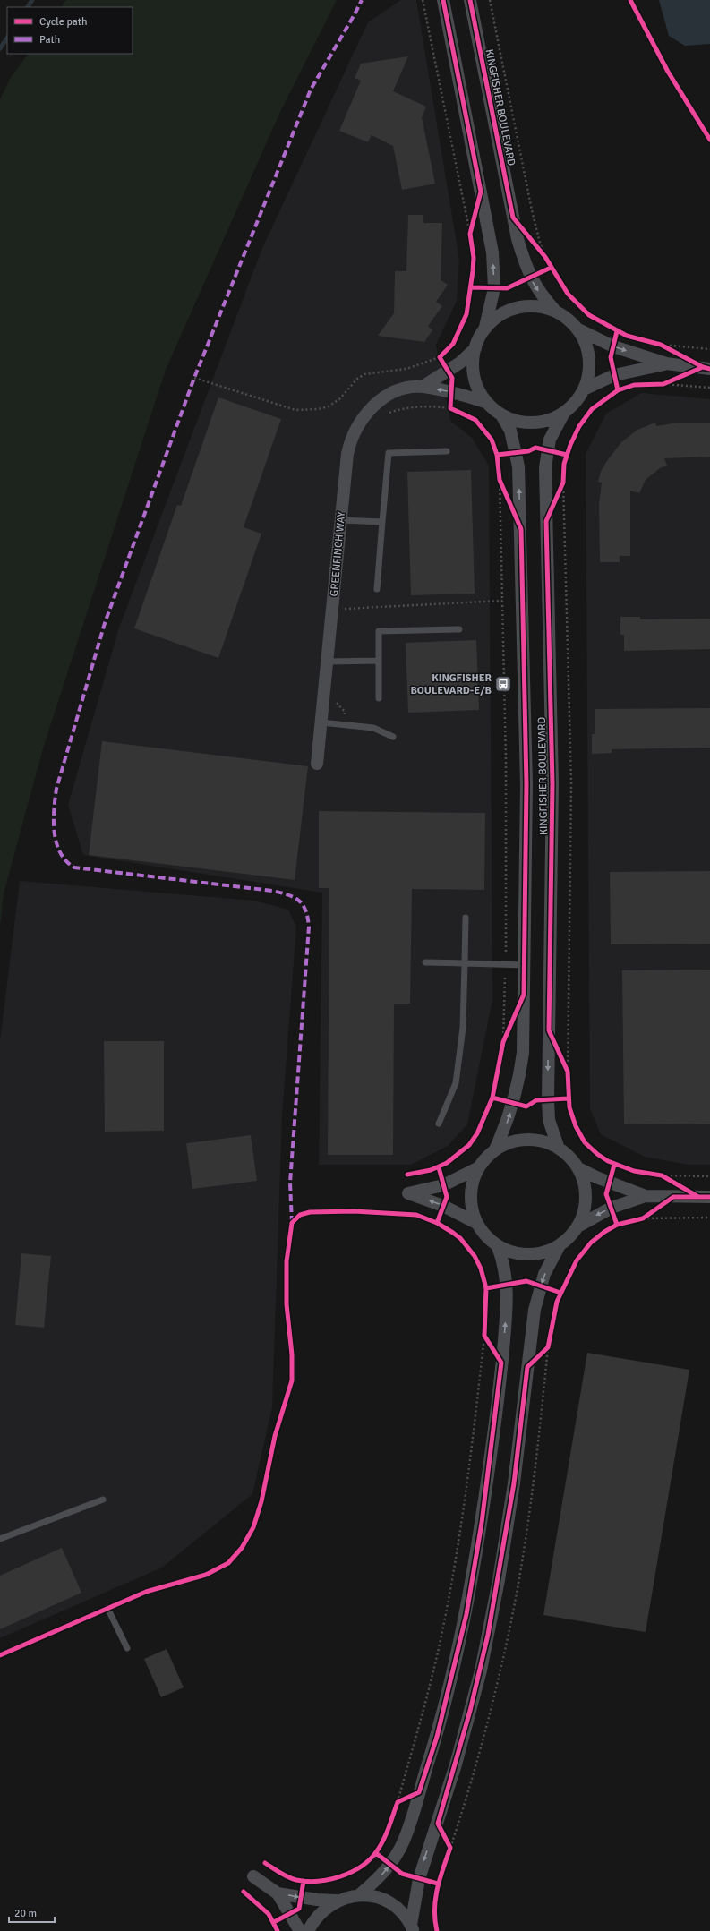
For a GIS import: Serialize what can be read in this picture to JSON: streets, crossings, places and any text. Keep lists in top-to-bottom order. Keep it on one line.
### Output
{"streets":{"street":["KINGFISHER BOULEVARD","GREENFINCH WAY"]},"crossings":[["KINGFISHER BOULEVARD","GREENFINCH WAY"]],"places":{"bus stop":["KINGFISHER BOULEVARD-E/B"]},"legend":["Cycle path","Path"],"scale_bar":"20 m"}
